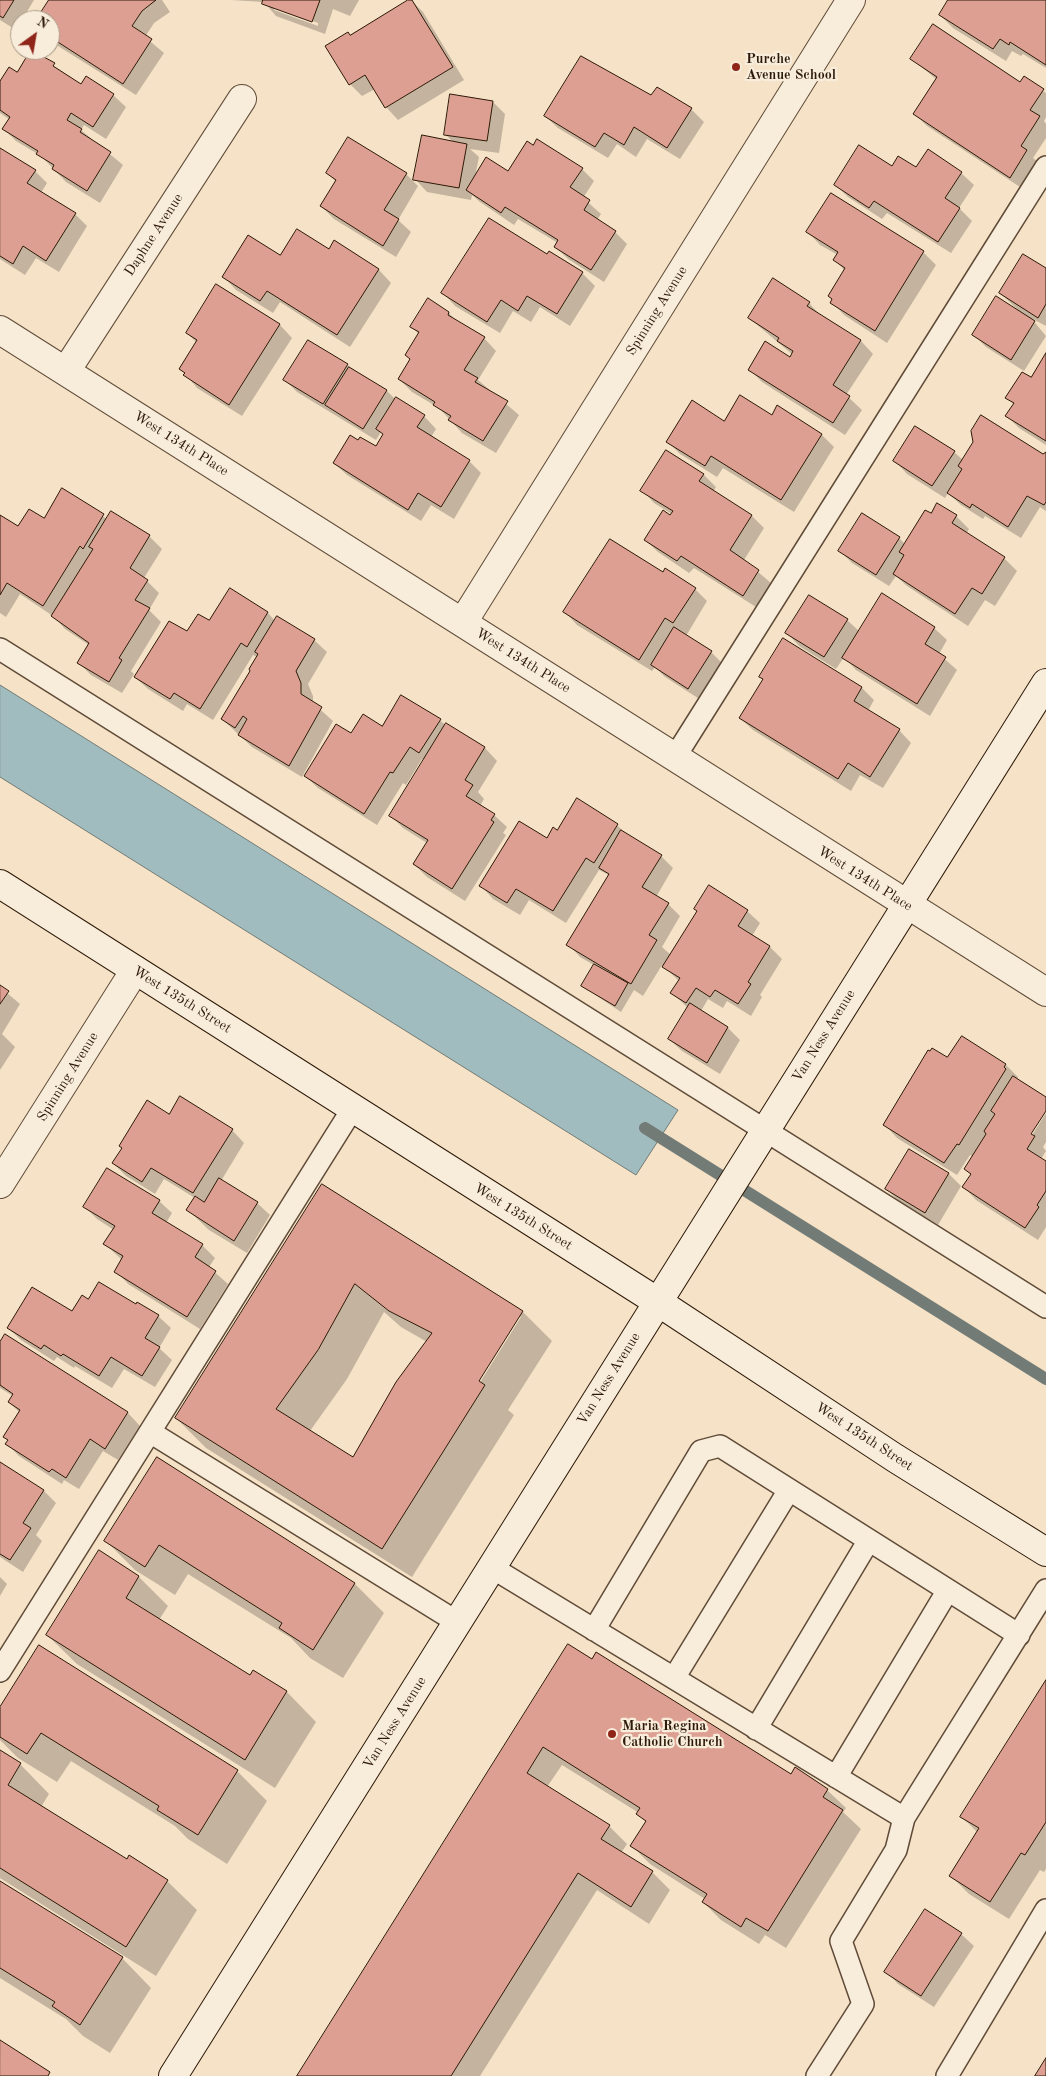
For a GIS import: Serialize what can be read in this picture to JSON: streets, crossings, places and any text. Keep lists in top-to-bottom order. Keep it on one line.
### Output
{"streets":{"street":["Daphne Avenue","Spinning Avenue","West 134th Place","West 135th Street","Van Ness Avenue"]},"crossings":[["Daphne Avenue","West 134th Place"],["Spinning Avenue","West 134th Place"],["Spinning Avenue","West 135th Street"],["West 134th Place","Van Ness Avenue"],["West 135th Street","Van Ness Avenue"]],"places":["Purche Avenue School","Maria Regina Catholic Church"],"north":"top right"}
